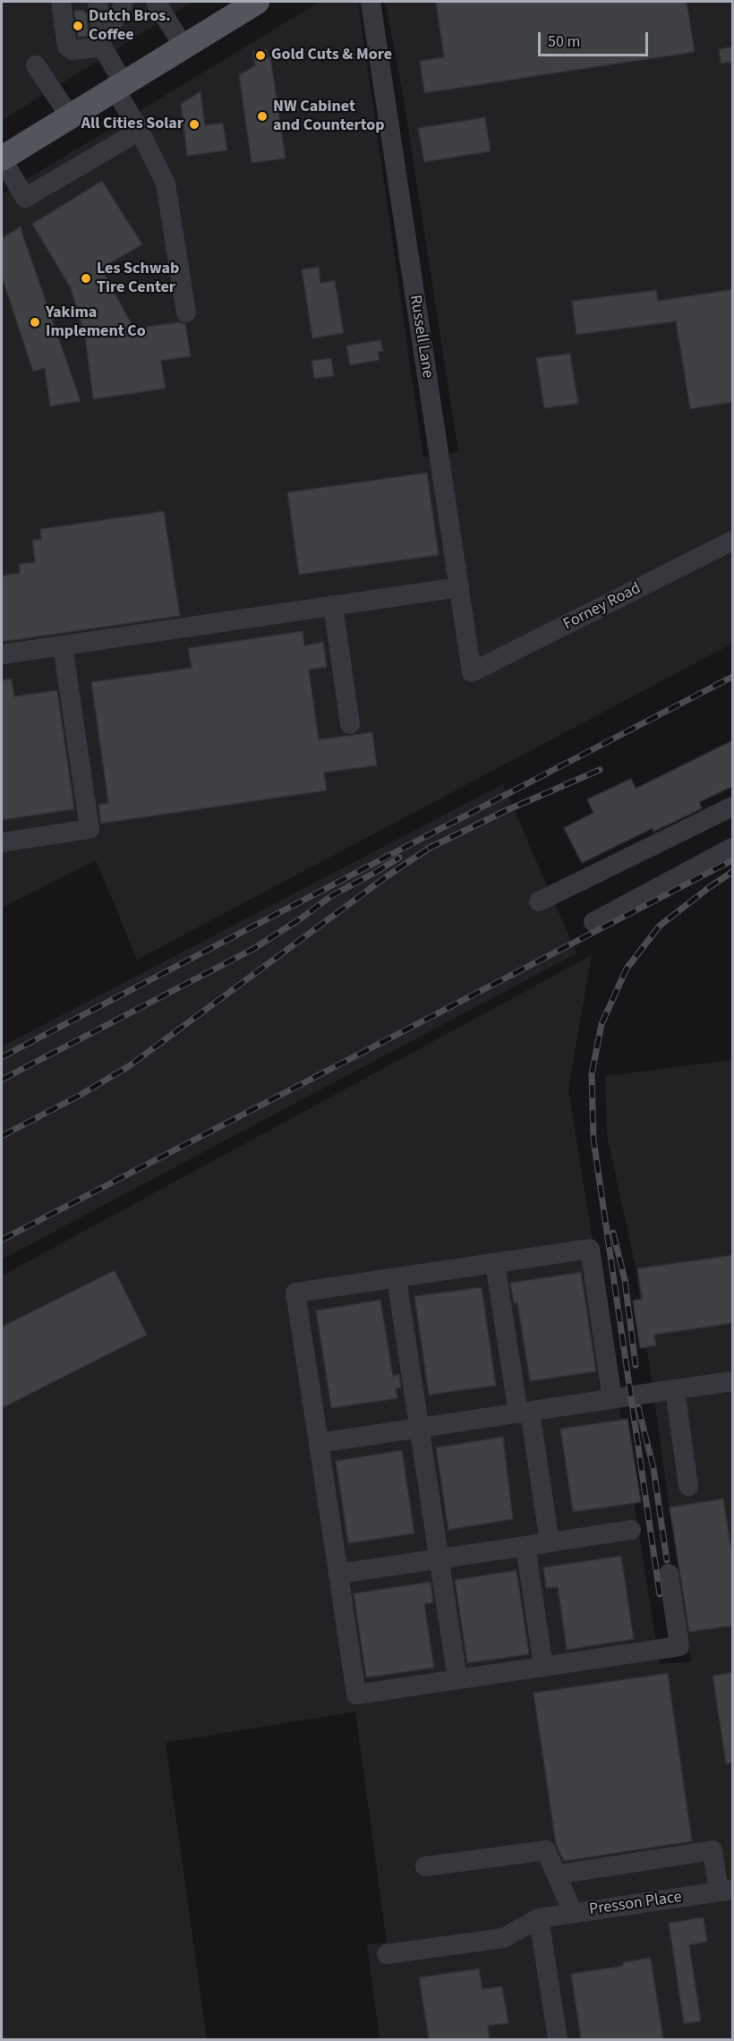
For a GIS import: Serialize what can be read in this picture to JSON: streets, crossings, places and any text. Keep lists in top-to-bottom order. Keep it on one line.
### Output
{"streets":{"street":["Russell Lane","Forney Road","Presson Place"]},"crossings":[["Russell Lane","Forney Road"]],"places":["Dutch Bros. Coffee","Gold Cuts & More","NW Cabinet and Countertop","All Cities Solar","Les Schwab Tire Center","Yakima Implement Co"],"scale_bar":"50 m"}
